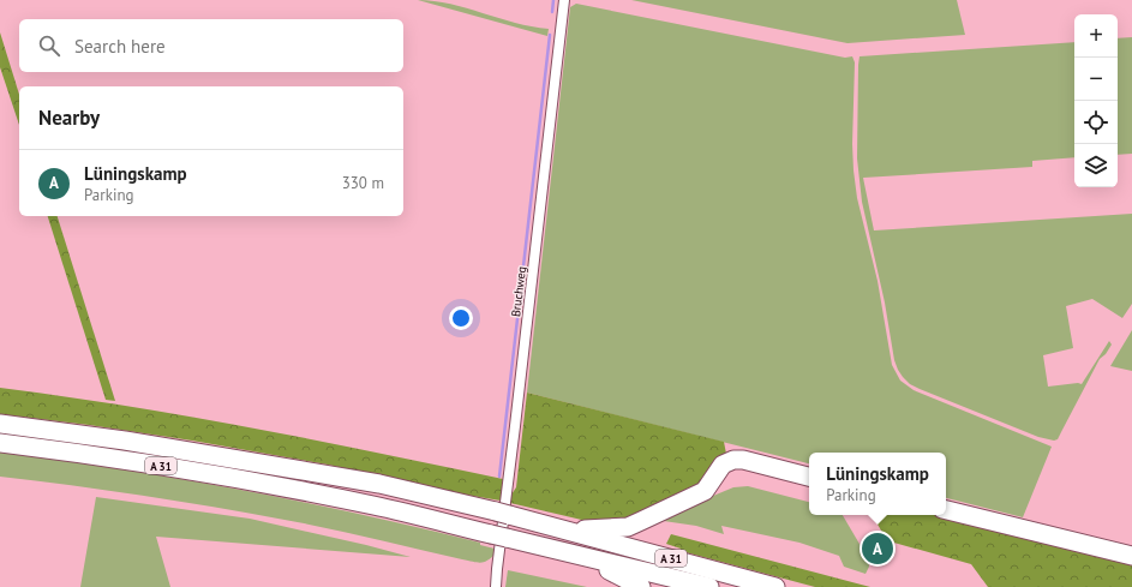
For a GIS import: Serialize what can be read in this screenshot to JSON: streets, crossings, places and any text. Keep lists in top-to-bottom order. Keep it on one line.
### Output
{"streets":{"highway":["A 31"],"street":["Bruchweg"]},"page":{"map_buttons":["+","−"],"search":"Search here","heading":"Nearby","list":[{"mark":"A","name":"Lüningskamp","note":"Parking","value":"330 m"}],"popup":["Lüningskamp","Parking"],"pins":"A"}}
